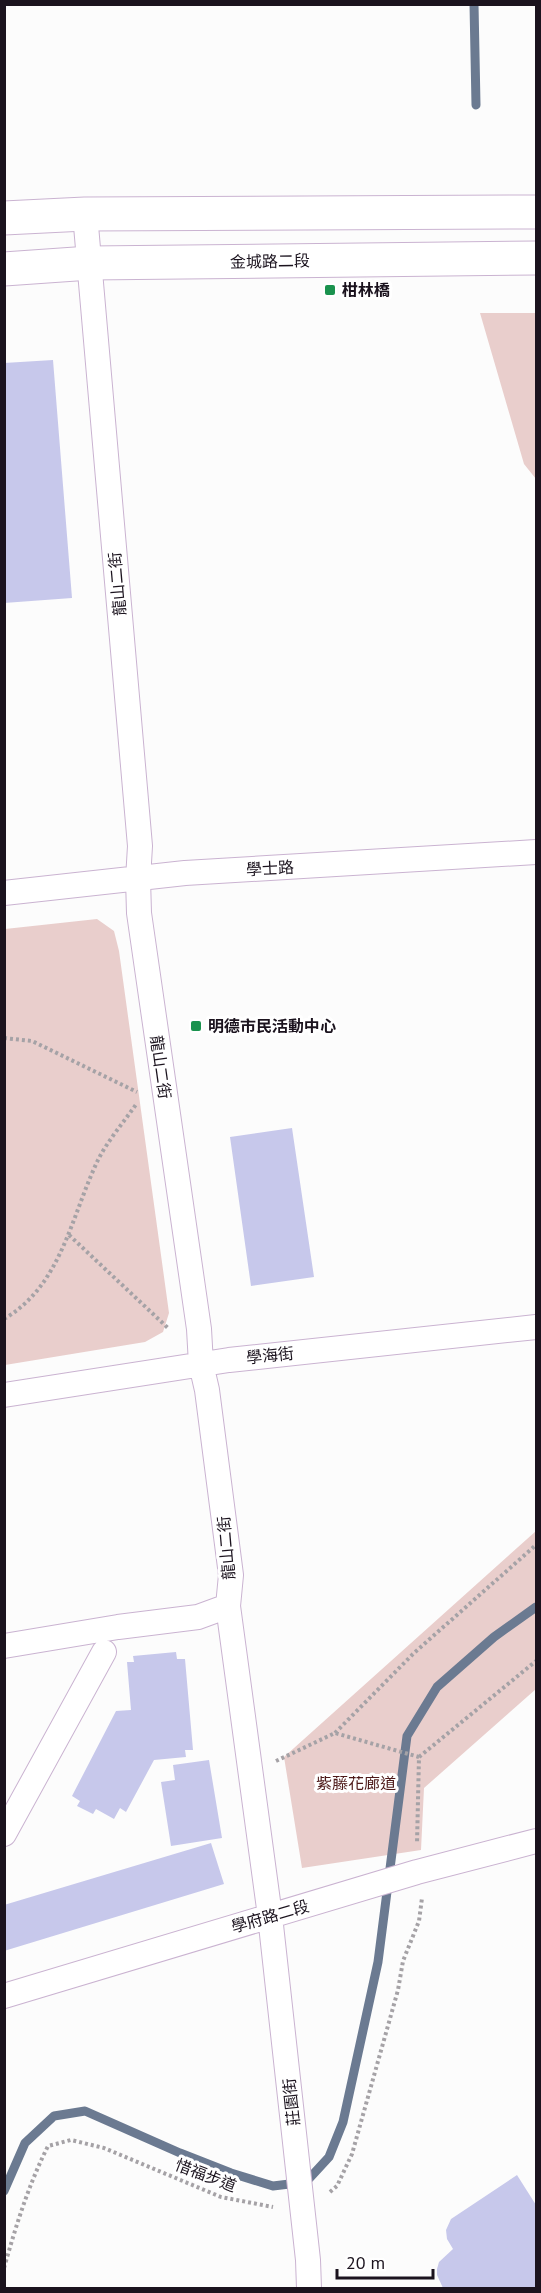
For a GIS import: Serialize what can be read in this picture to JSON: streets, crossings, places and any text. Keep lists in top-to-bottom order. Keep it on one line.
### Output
{"streets":{"main road":["金城路二段"],"street":["龍山二街","學士路","學海街","學府路二段","莊園街"],"path":["惜福步道"]},"crossings":[["金城路二段","龍山二街"],["龍山二街","學士路"],["龍山二街","學海街"],["龍山二街","學府路二段"],["龍山二街","莊園街"],["學府路二段","莊園街"]],"parks":["紫藤花廊道"],"places":{"transit":["柑林橋","明德市民活動中心"]},"scale_bar":"20 m"}
